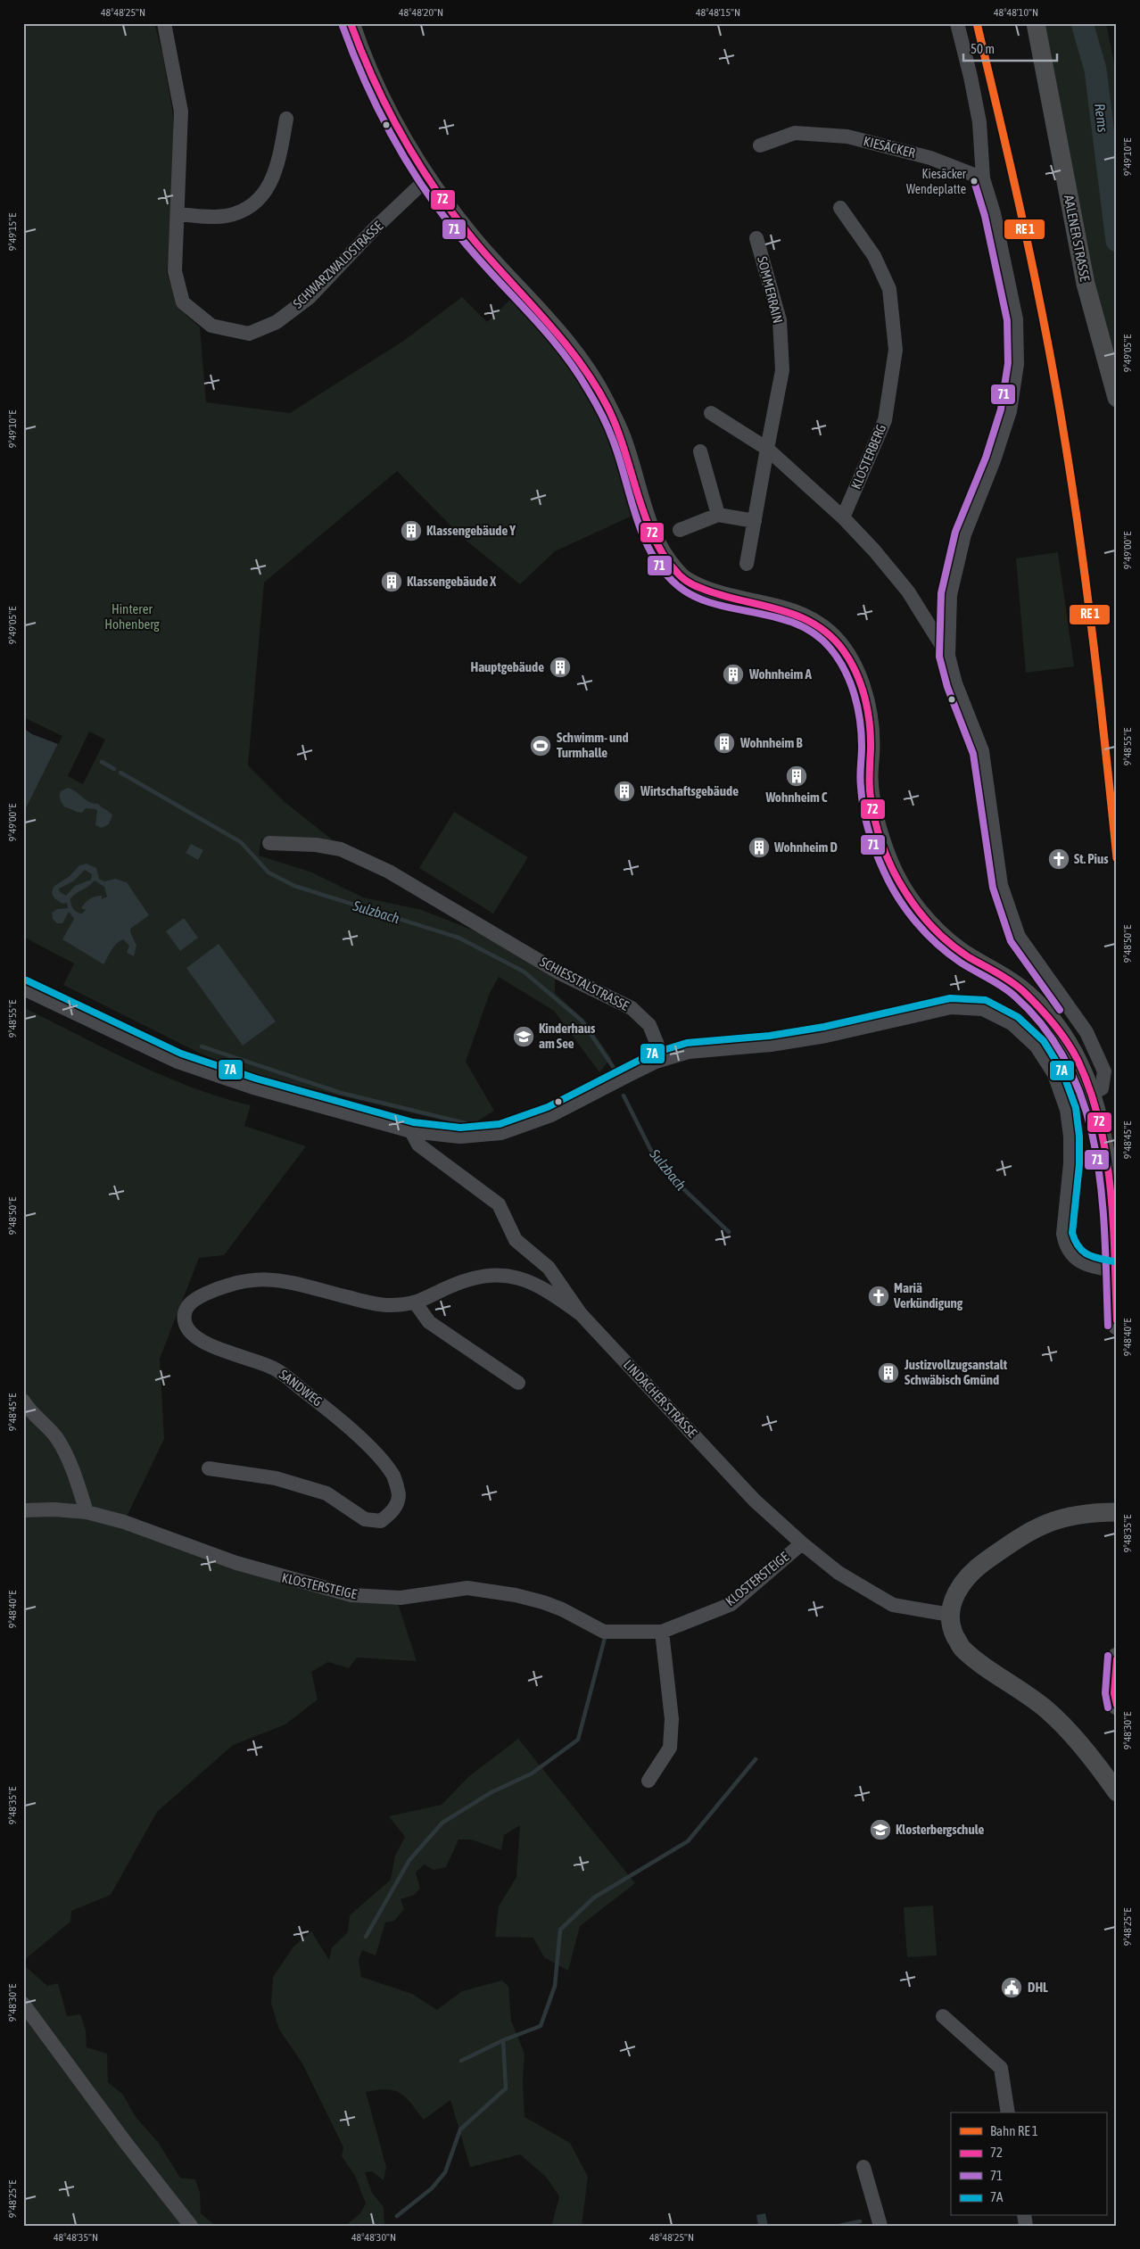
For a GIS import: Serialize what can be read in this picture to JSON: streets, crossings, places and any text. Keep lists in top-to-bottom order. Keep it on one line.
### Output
{"streets":{"main road":["AALENER STRASSE"],"street":["KIESÄCKER","SCHWARZWALDSTRASSE","SOMMERRAIN","KLOSTERBERG","SCHIESSTALSTRASSE","SANDWEG","LINDACHER STRASSE","KLOSTERSTEIGE"]},"crossings":[["SANDWEG","LINDACHER STRASSE"],["LINDACHER STRASSE","KLOSTERSTEIGE"]],"water":["Rems","Sulzbach"],"parks":["Hinterer Hohenberg"],"places":{"other":["Kiesäcker Wendeplatte"],"building":["Klassengebäude Y","Klassengebäude X","Hauptgebäude","Wohnheim A","Wohnheim B","Wohnheim C","Wirtschaftsgebäude","Wohnheim D","Justizvollzugsanstalt Schwäbisch Gmünd"],"sports":["Schwimm- und Turmhalle"],"church":["St. Pius","Mariä Verkündigung"],"school or university":["Kinderhaus am See","Klosterbergschule"],"public building":["DHL"]},"lines":["transit line 72","transit line 71","transit line 7A"],"legend":["Bahn RE 1","72","71","7A"],"scale_bar":"50 m","coordinates":["48°48'25\"N","48°48'20\"N","48°48'15\"N","48°48'10\"N","9°49'10\"E","9°49'15\"E","9°49'05\"E","9°49'00\"E","9°48'55\"E","9°48'50\"E","9°48'45\"E","9°48'40\"E","9°48'35\"E","9°48'30\"E","9°48'25\"E","48°48'35\"N","48°48'30\"N"]}
